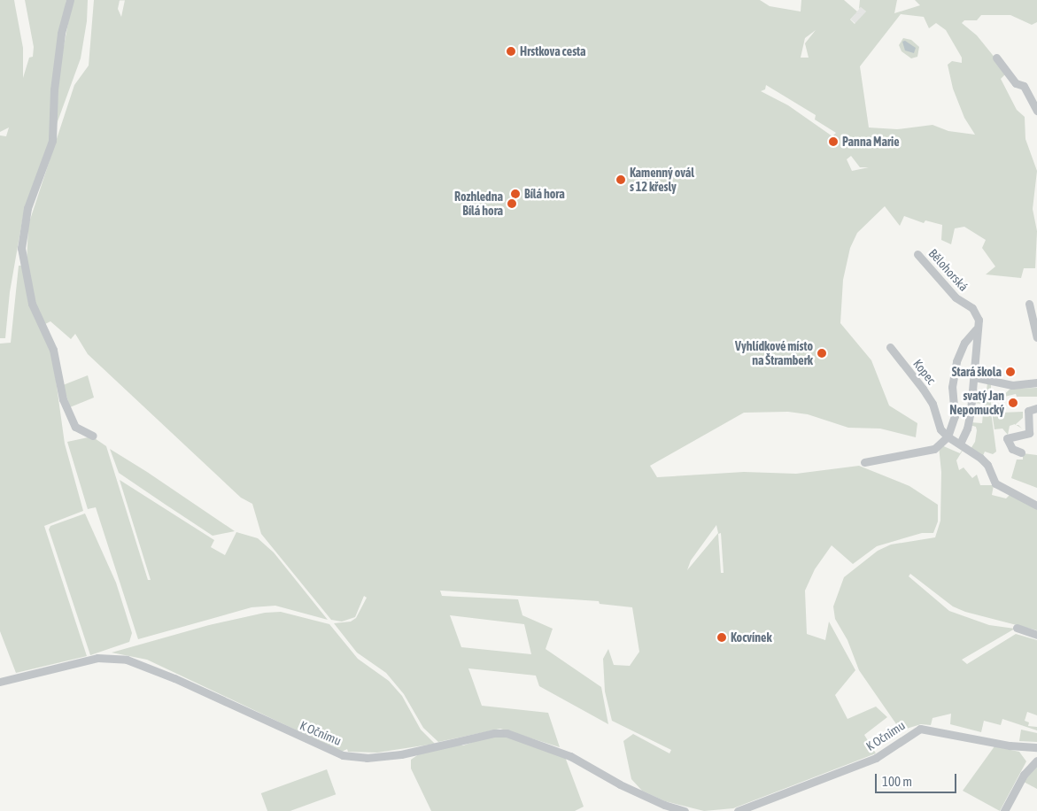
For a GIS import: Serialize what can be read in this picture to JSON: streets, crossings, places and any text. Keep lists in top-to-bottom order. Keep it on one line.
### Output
{"streets":{"street":["Bělohorská","Kopec","K Očnímu"]},"crossings":[["Bělohorská","Kopec"]],"places":["Hrstkova cesta","Panna Marie","Kamenný ovál s 12 křesly","Bílá hora","Rozhledna Bílá hora","Vyhlídkové místo na Štramberk","Stará škola","svatý Jan Nepomucký","Kocvínek"],"scale_bar":"100 m"}
